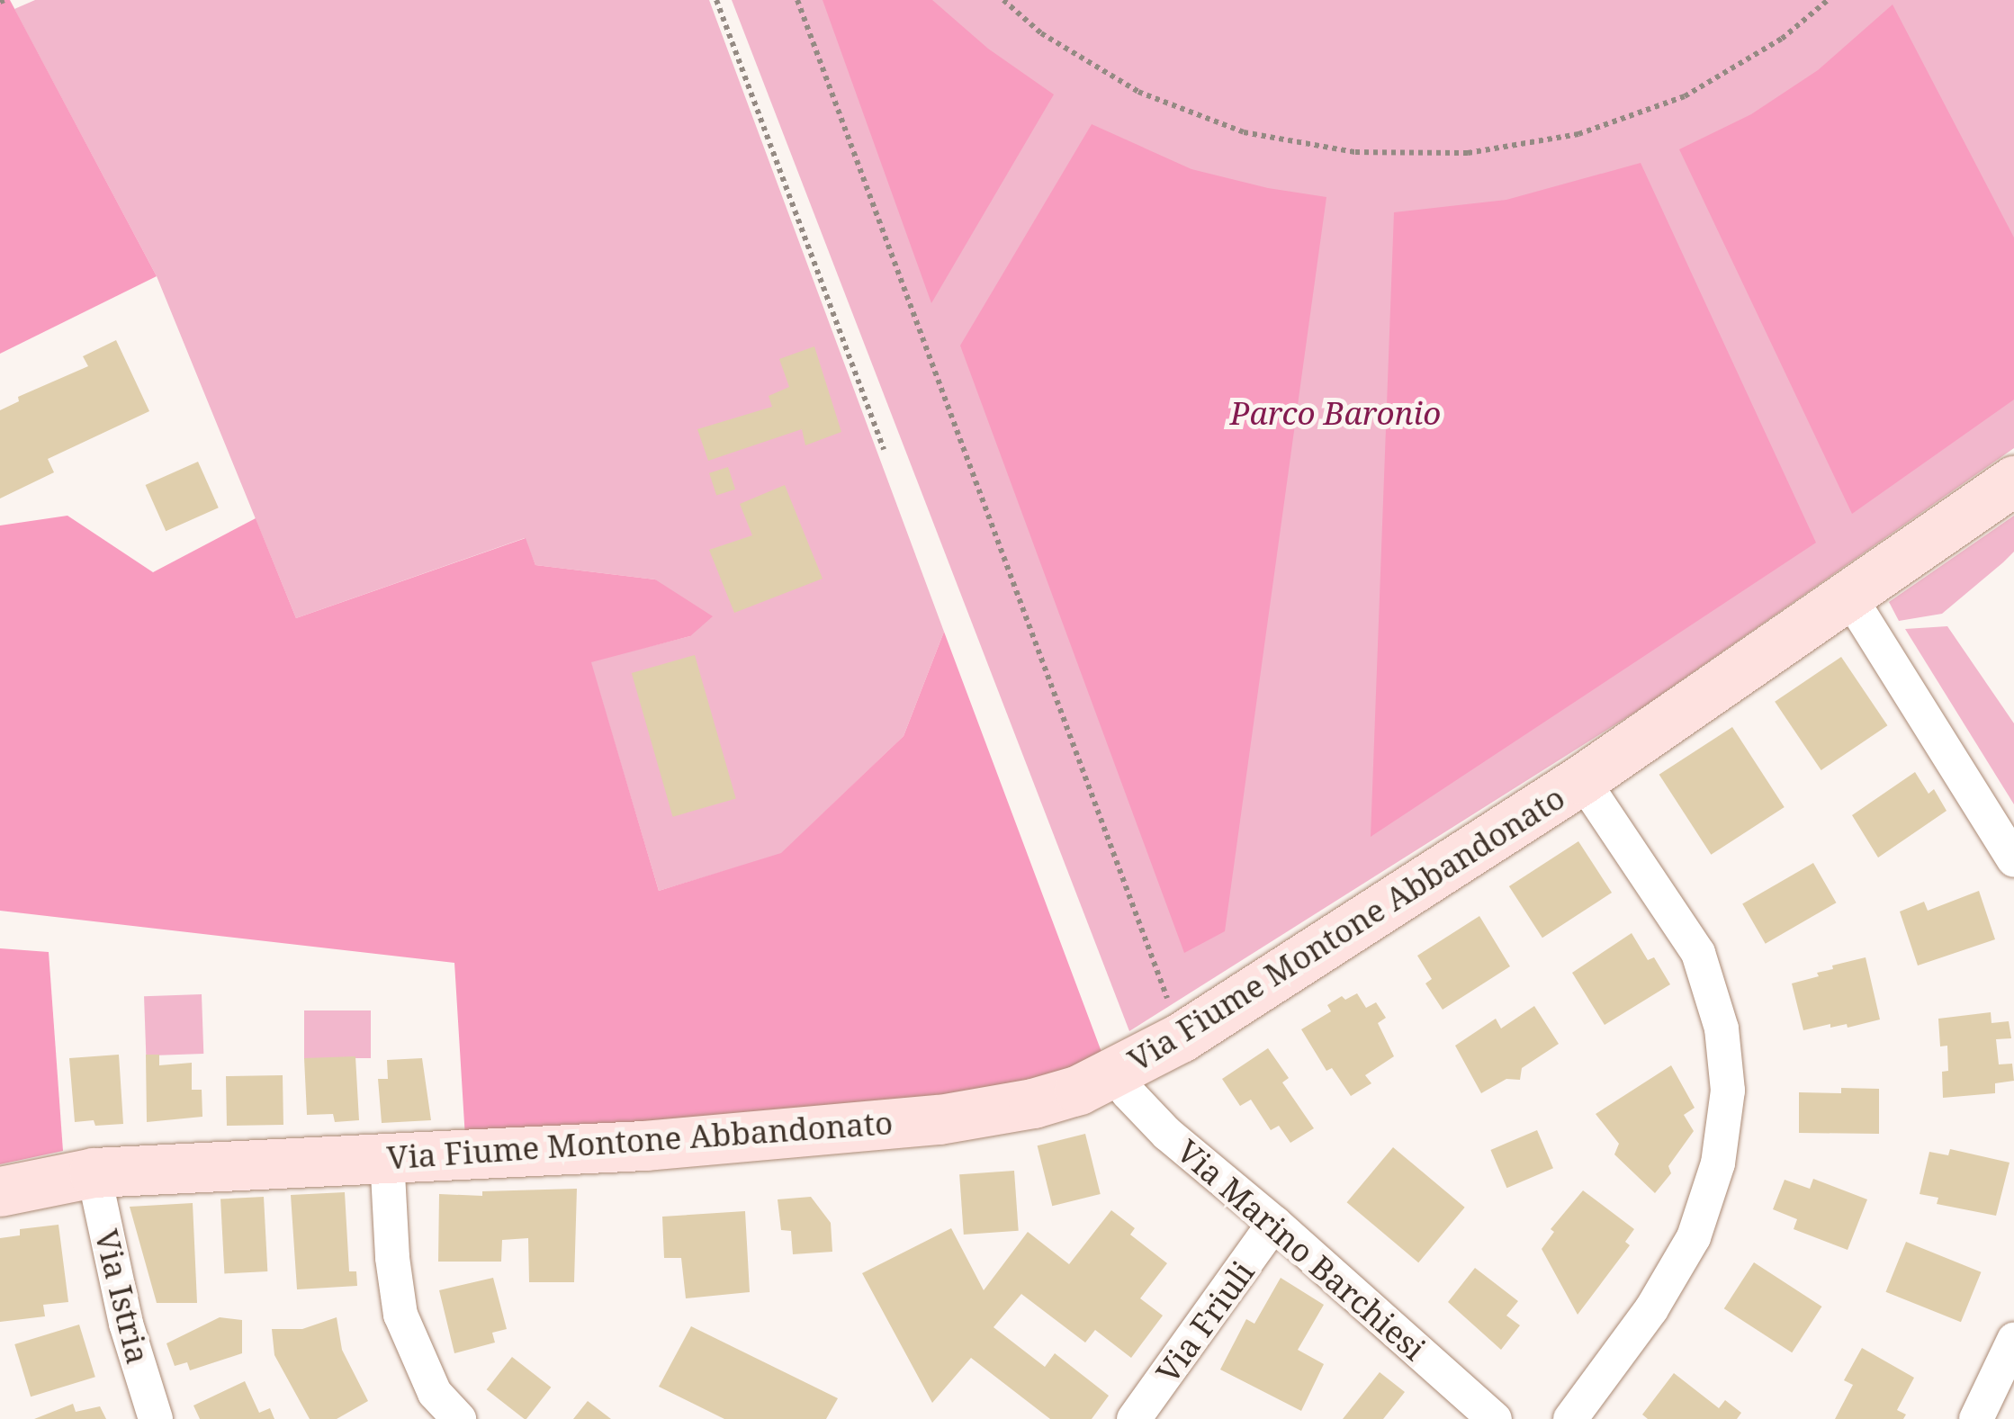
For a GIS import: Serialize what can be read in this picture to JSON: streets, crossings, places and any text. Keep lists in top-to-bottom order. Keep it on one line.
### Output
{"streets":{"street":["Via Fiume Montone Abbandonato","Via Marino Barchiesi","Via Istria","Via Friuli"]},"crossings":[["Via Fiume Montone Abbandonato","Via Marino Barchiesi"],["Via Fiume Montone Abbandonato","Via Istria"],["Via Marino Barchiesi","Via Friuli"]],"parks":["Parco Baronio"]}
